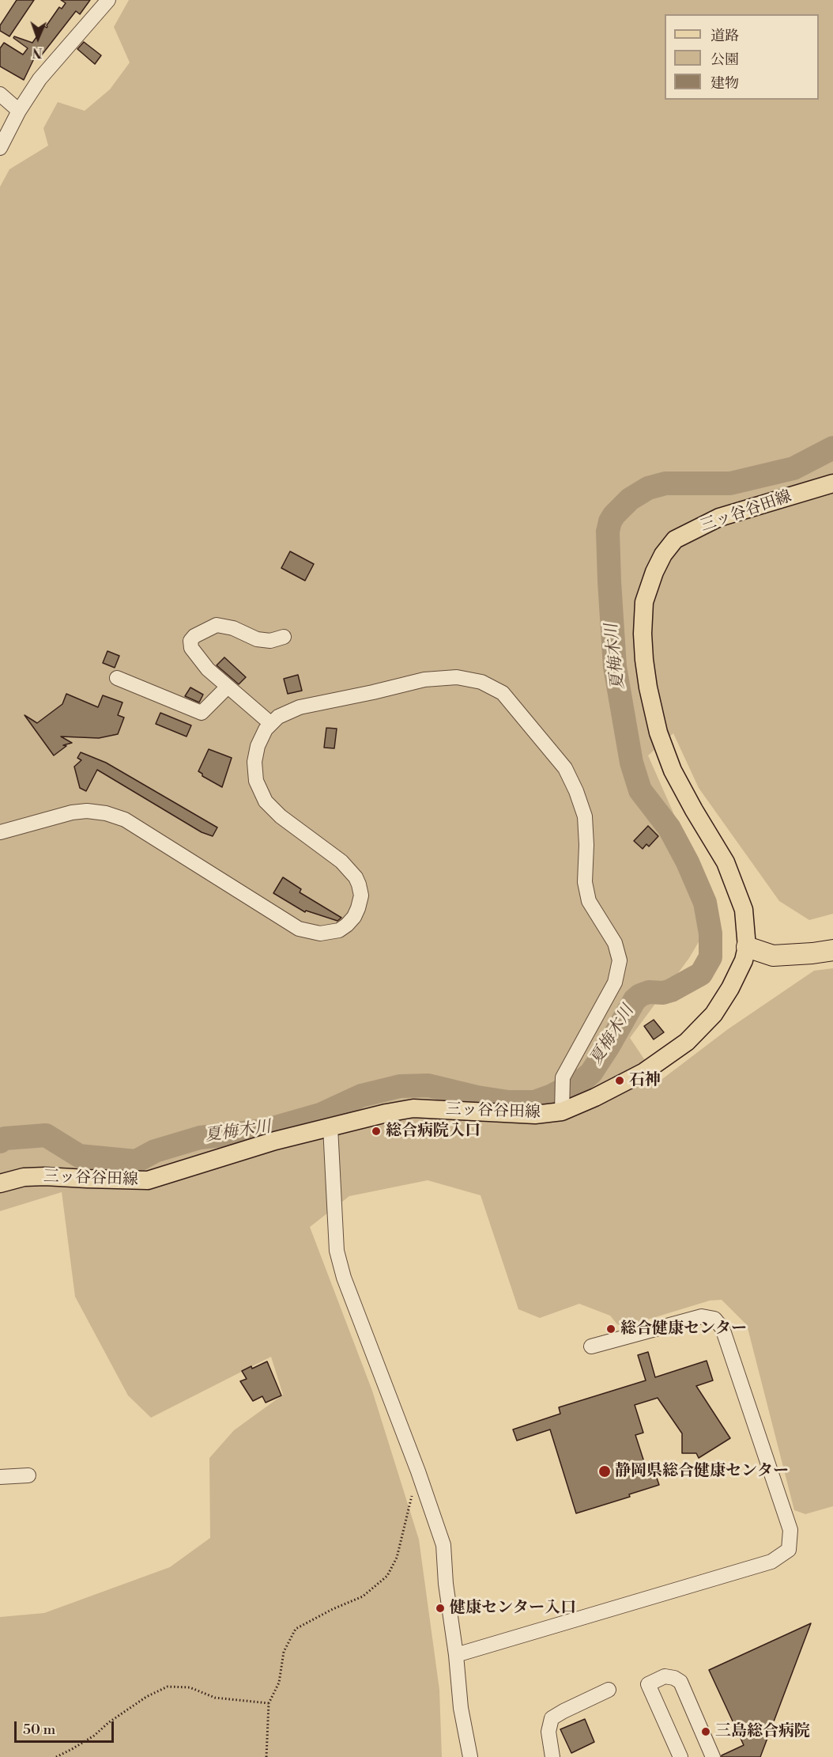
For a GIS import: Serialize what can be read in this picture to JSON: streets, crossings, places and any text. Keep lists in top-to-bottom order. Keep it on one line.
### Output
{"streets":{"main road":["三ッ谷谷田線"]},"water":["夏梅木川"],"places":["石神","総合病院入口","総合健康センター","静岡県総合健康センター","健康センター入口","三島総合病院"],"legend":["道路","公園","建物"],"scale_bar":"50 m","north":"bottom"}
